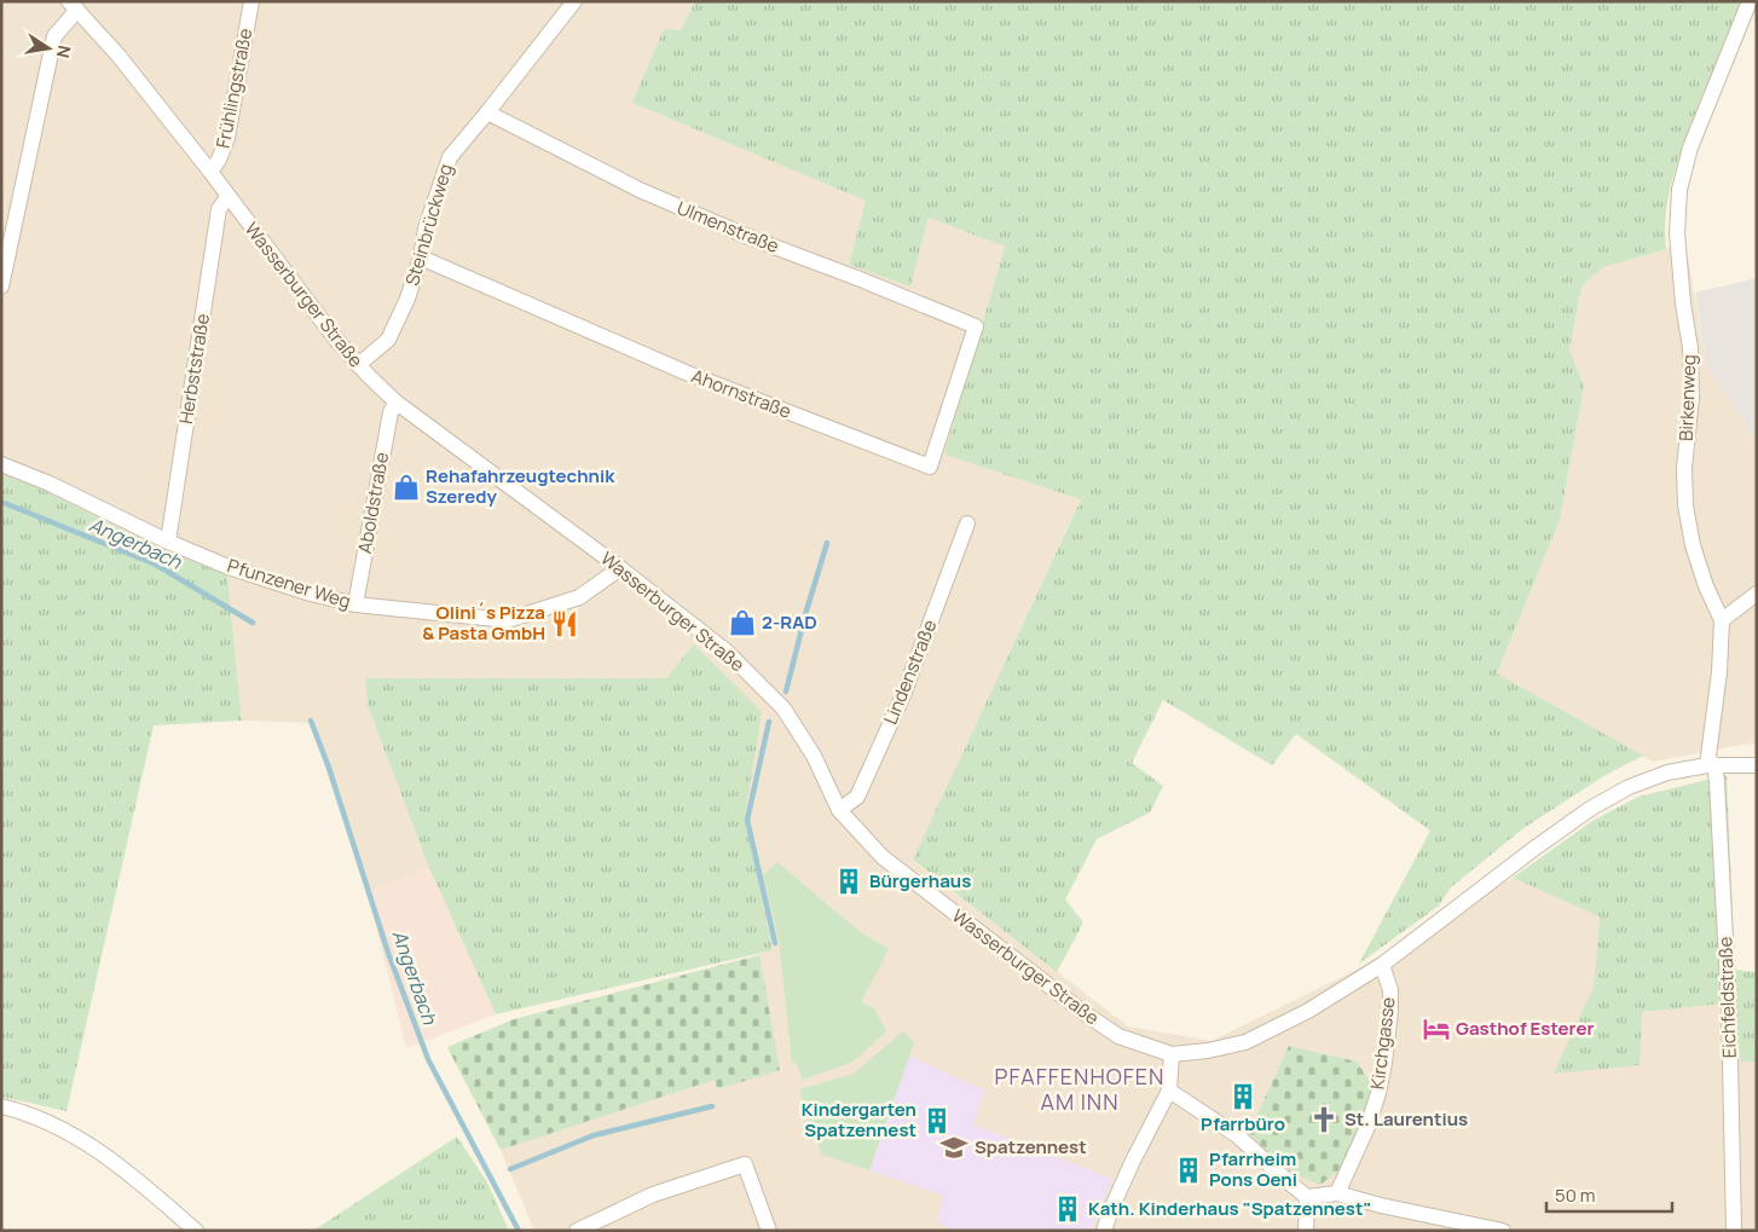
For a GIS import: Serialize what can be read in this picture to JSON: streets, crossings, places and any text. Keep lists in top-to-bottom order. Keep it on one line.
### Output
{"streets":{"street":["Frühlingstraße","Steinbrückweg","Ulmenstraße","Wasserburger Straße","Herbststraße","Ahornstraße","Birkenweg","Aboldstraße","Pfunzener Weg","Lindenstraße","Eichfeldstraße","Kirchgasse"]},"crossings":[["Frühlingstraße","Wasserburger Straße"],["Steinbrückweg","Ulmenstraße"],["Steinbrückweg","Wasserburger Straße"],["Steinbrückweg","Ahornstraße"],["Ulmenstraße","Ahornstraße"],["Wasserburger Straße","Herbststraße"],["Wasserburger Straße","Birkenweg"],["Wasserburger Straße","Aboldstraße"],["Wasserburger Straße","Pfunzener Weg"],["Wasserburger Straße","Lindenstraße"],["Wasserburger Straße","Eichfeldstraße"],["Wasserburger Straße","Kirchgasse"],["Herbststraße","Pfunzener Weg"],["Birkenweg","Eichfeldstraße"],["Aboldstraße","Pfunzener Weg"]],"districts":["PFAFFENHOFEN AM INN"],"water":["Angerbach"],"places":{"shop":["Rehafahrzeugtechnik Szeredy","2-RAD"],"restaurant":["Olini´s Pizza & Pasta GmbH"],"building":["Bürgerhaus","Pfarrbüro","Kindergarten Spatzennest","Pfarrheim Pons Oeni","Kath. Kinderhaus \"Spatzennest\""],"hotel":["Gasthof Esterer"],"church":["St. Laurentius"],"school or university":["Spatzennest"]},"scale_bar":"50 m","north":"right"}
